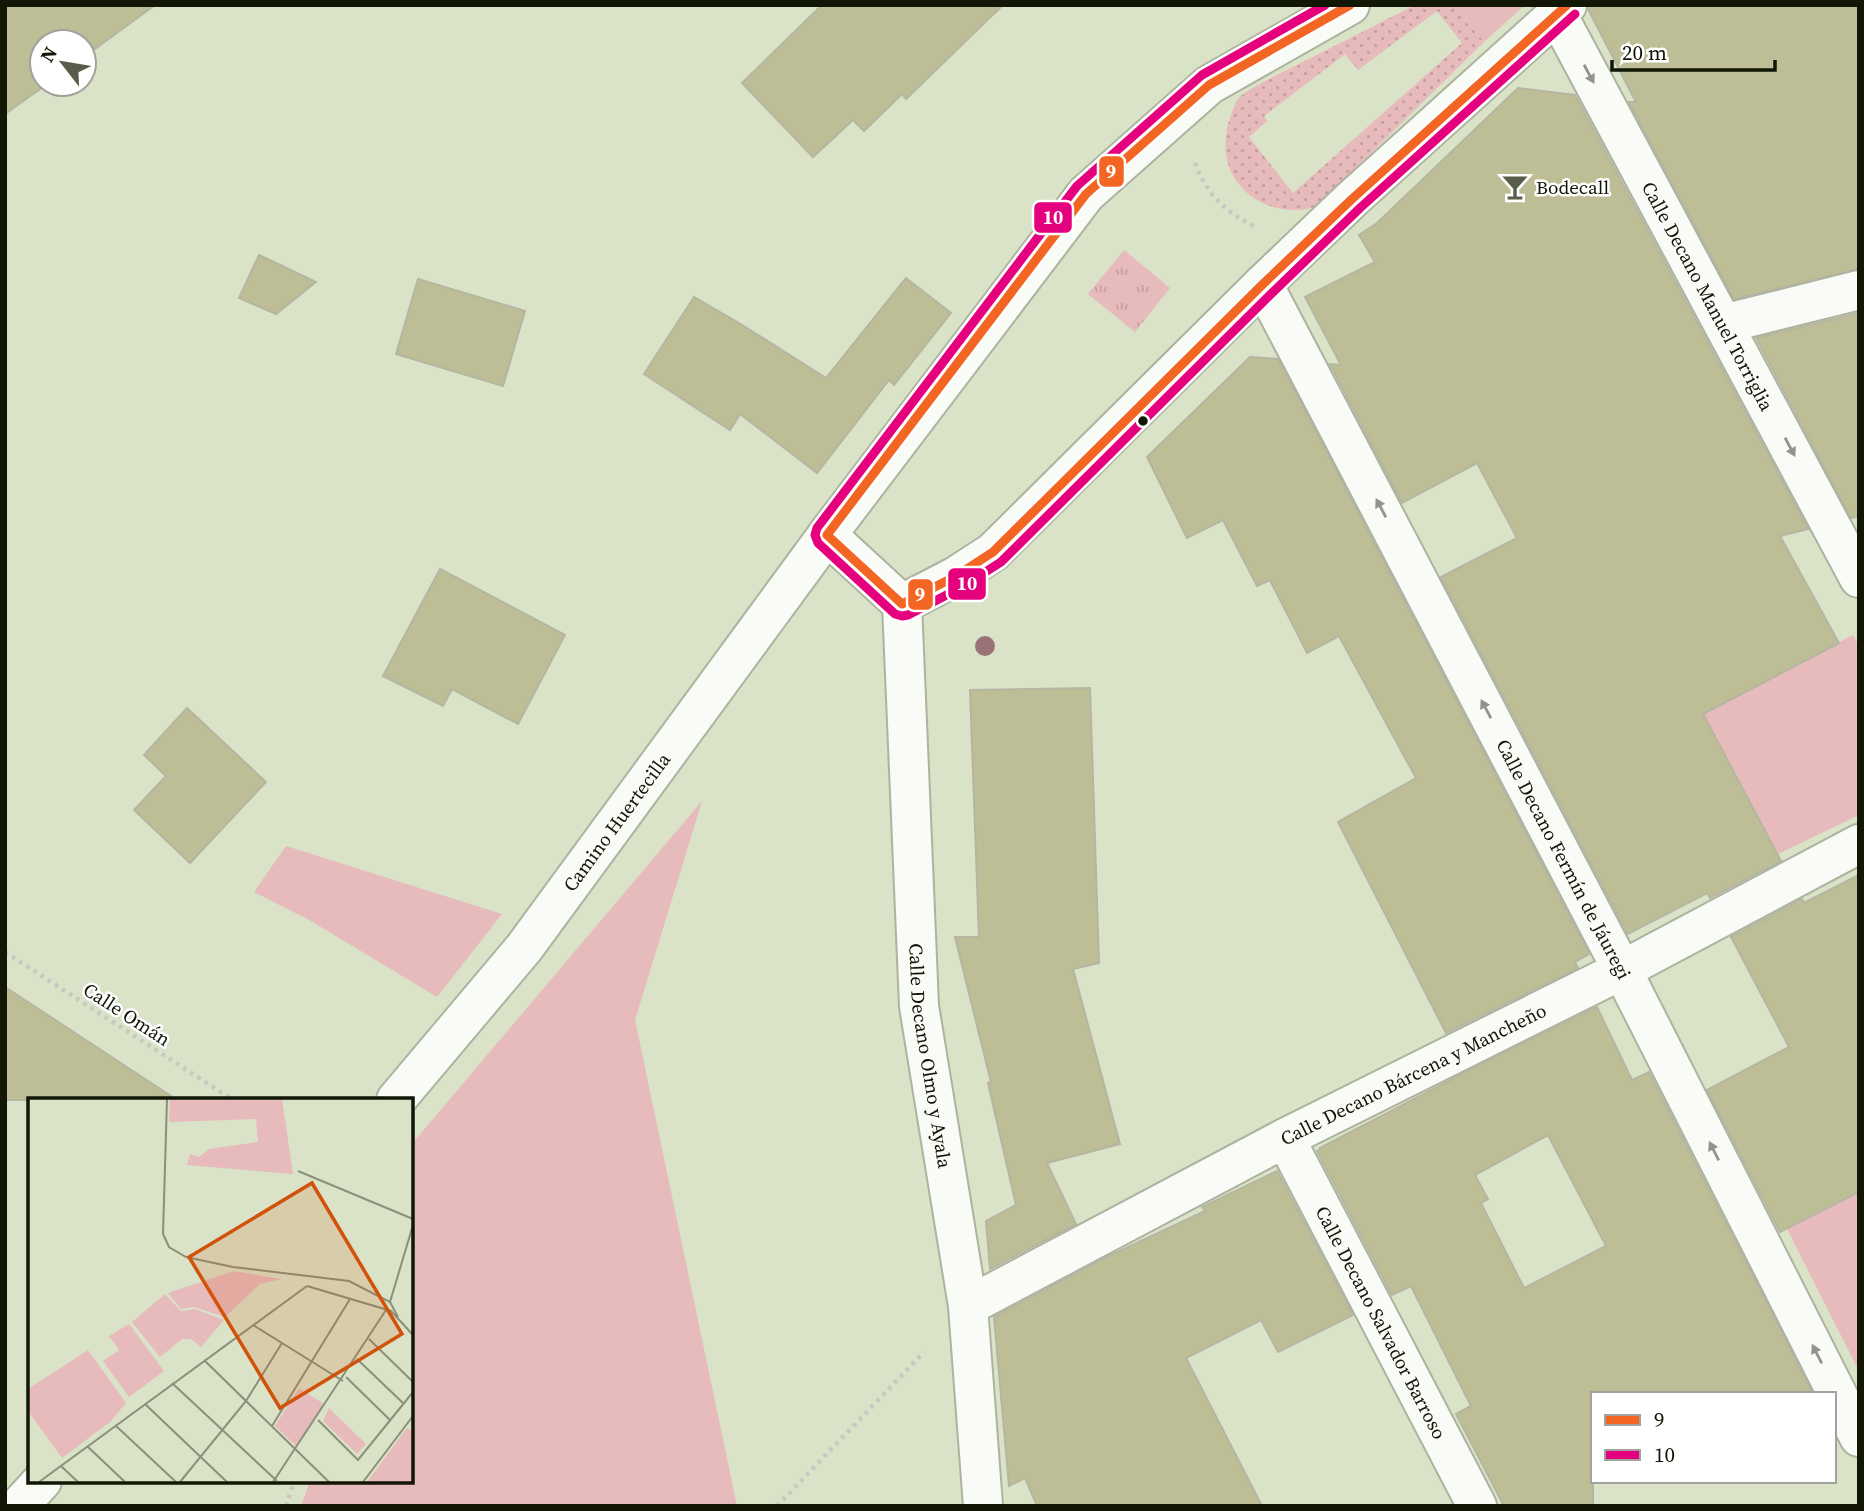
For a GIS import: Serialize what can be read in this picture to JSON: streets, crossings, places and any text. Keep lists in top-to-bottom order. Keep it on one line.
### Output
{"streets":{"street":["Calle Decano Manuel Torriglia","Camino Huertecilla","Calle Decano Fermín de Jáuregi","Calle Decano Olmo y Ayala","Calle Decano Bárcena y Mancheño","Calle Decano Salvador Barroso"],"path":["Calle Omán"]},"crossings":[["Calle Decano Fermín de Jáuregi","Calle Decano Bárcena y Mancheño"],["Calle Decano Olmo y Ayala","Calle Decano Bárcena y Mancheño"],["Calle Decano Bárcena y Mancheño","Calle Decano Salvador Barroso"]],"one_way":["Calle Decano Manuel Torriglia","Calle Decano Fermín de Jáuregi"],"places":{"bar":["Bodecall"]},"lines":["transit line 9","transit line 10"],"legend":["9","10"],"scale_bar":"20 m","north":"top left"}
